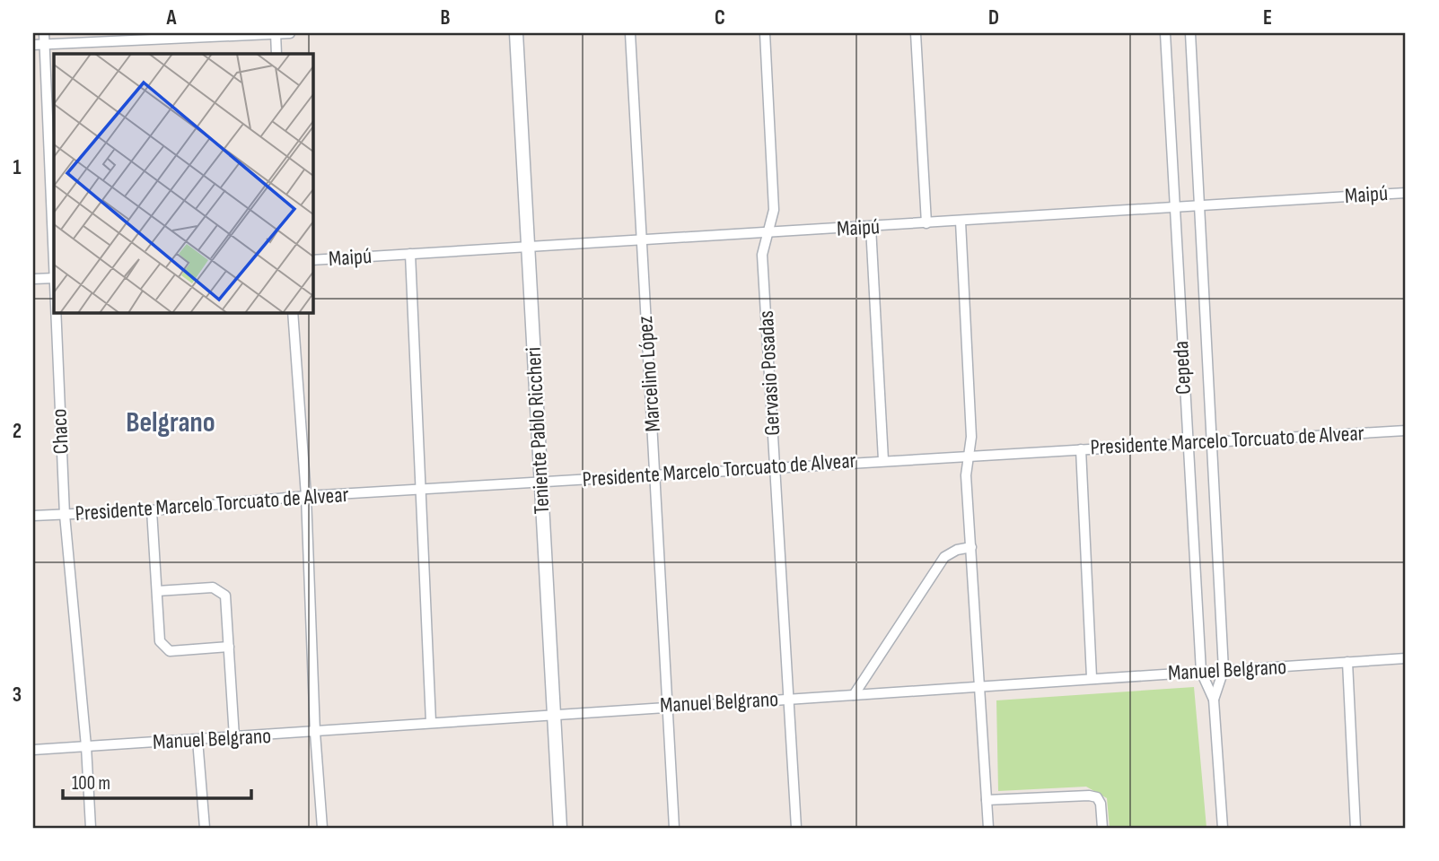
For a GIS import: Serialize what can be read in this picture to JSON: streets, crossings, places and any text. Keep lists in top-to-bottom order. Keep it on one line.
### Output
{"streets":{"street":["Maipú","Cepeda","Gervasio Posadas","Marcelino López","Teniente Pablo Riccheri","Chaco","Presidente Marcelo Torcuato de Alvear","Manuel Belgrano"]},"crossings":[["Maipú","Cepeda"],["Maipú","Gervasio Posadas"],["Maipú","Marcelino López"],["Maipú","Teniente Pablo Riccheri"],["Cepeda","Presidente Marcelo Torcuato de Alvear"],["Cepeda","Manuel Belgrano"],["Gervasio Posadas","Presidente Marcelo Torcuato de Alvear"],["Gervasio Posadas","Manuel Belgrano"],["Marcelino López","Presidente Marcelo Torcuato de Alvear"],["Marcelino López","Manuel Belgrano"],["Teniente Pablo Riccheri","Presidente Marcelo Torcuato de Alvear"],["Teniente Pablo Riccheri","Manuel Belgrano"],["Chaco","Presidente Marcelo Torcuato de Alvear"],["Chaco","Manuel Belgrano"]],"districts":["Belgrano"],"scale_bar":"100 m","grid":{"columns":["A","B","C","D","E"],"rows":["1","2","3"]}}
